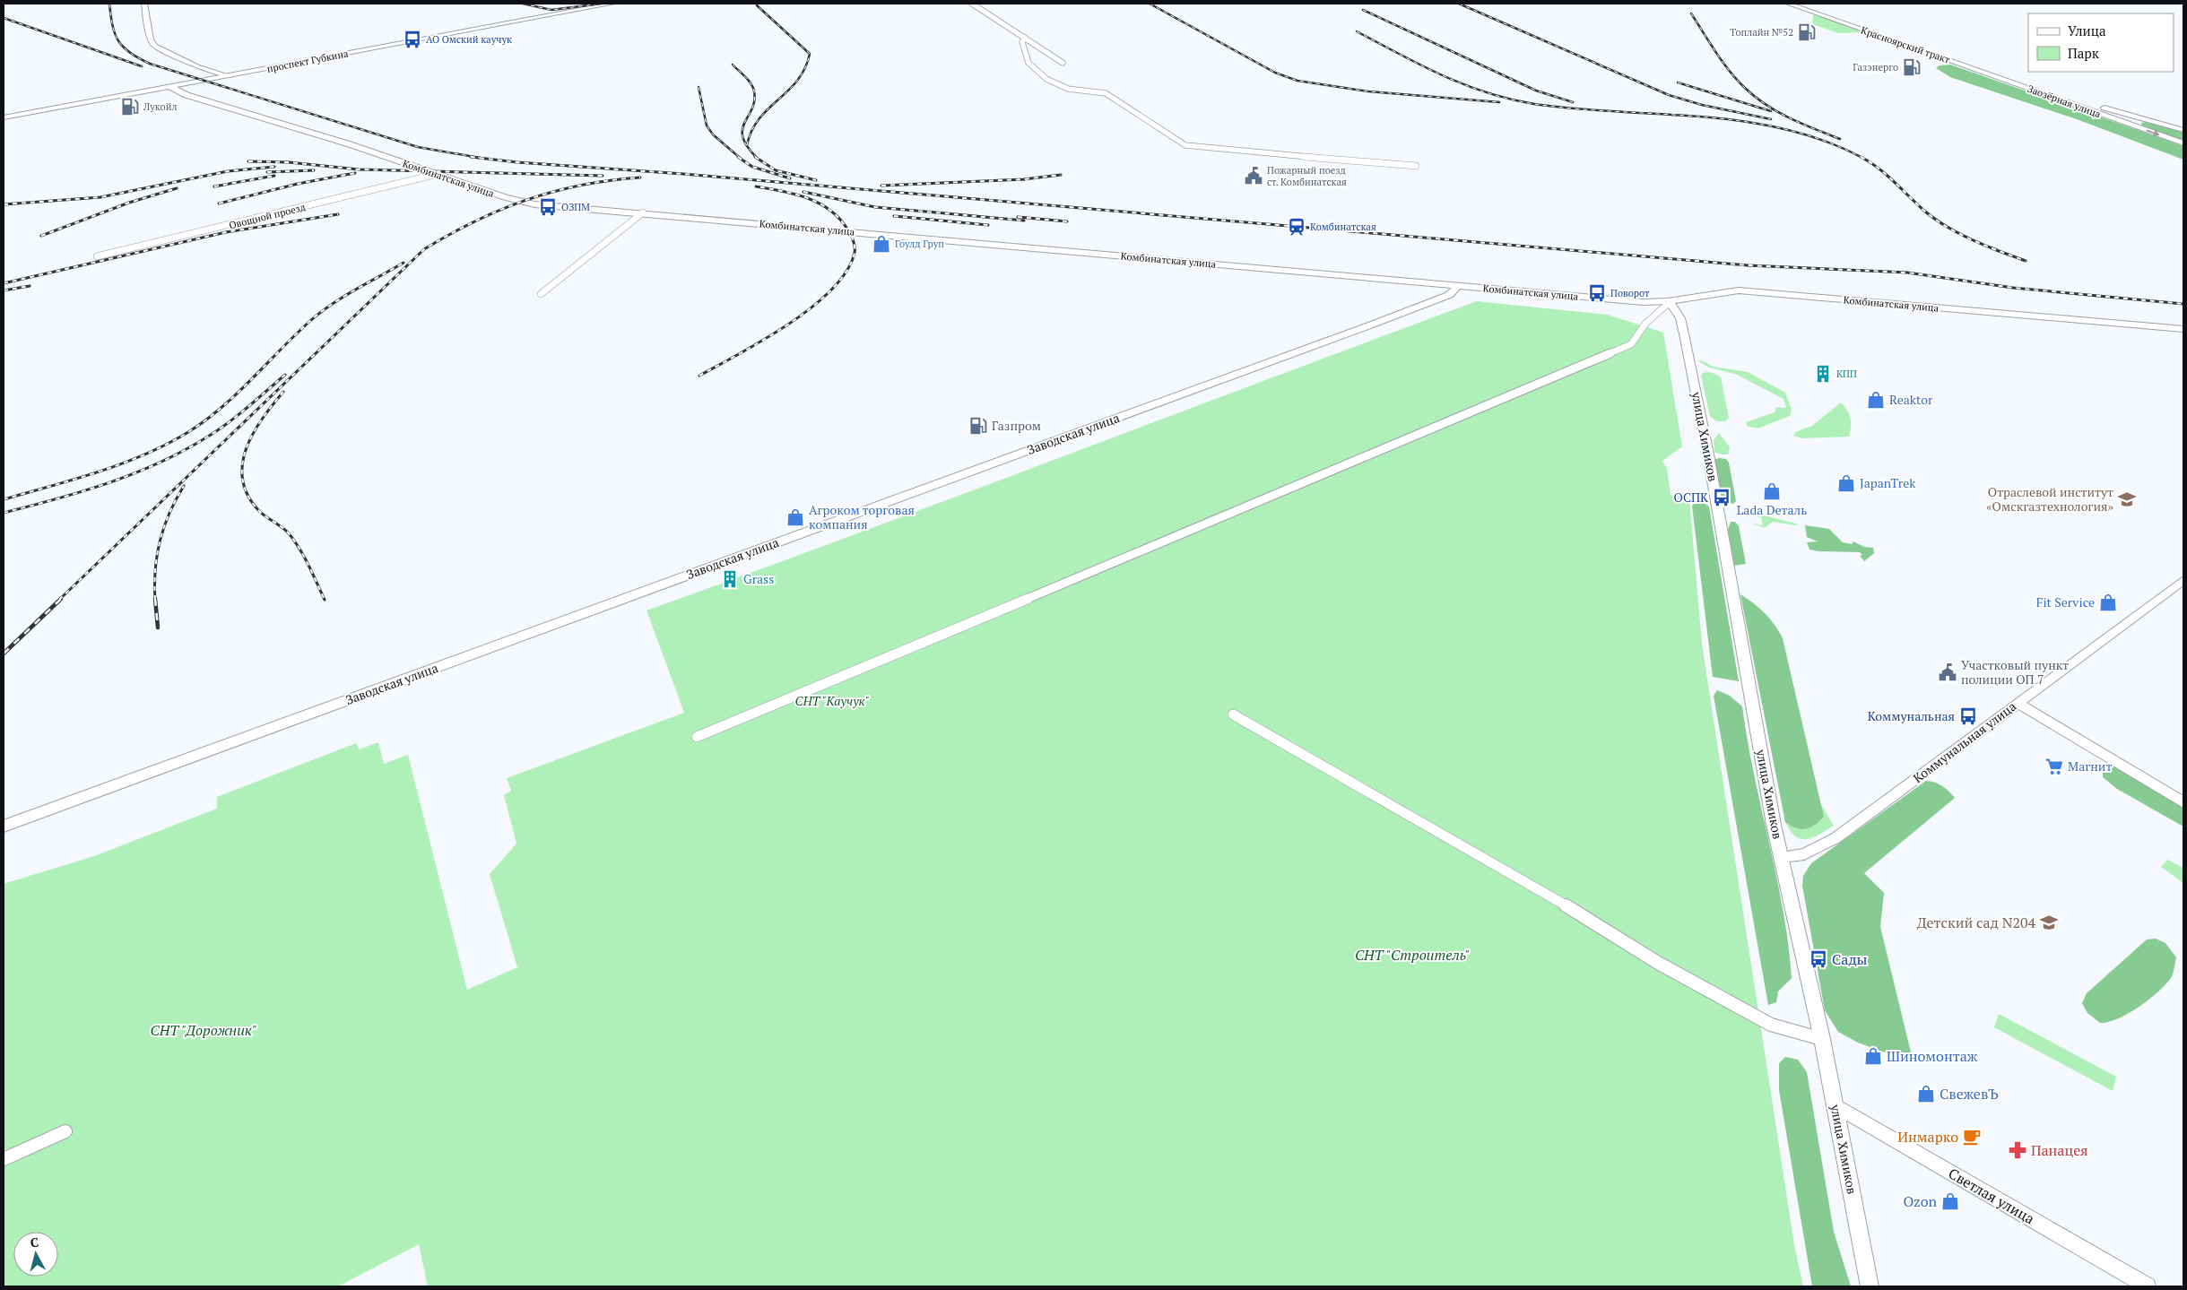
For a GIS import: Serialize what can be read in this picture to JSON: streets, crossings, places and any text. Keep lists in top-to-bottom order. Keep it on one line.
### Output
{"streets":{"main road":["Красноярский тракт","проспект Губкина","Заозёрная улица","Комбинатская улица","Заводская улица","улица Химиков"],"street":["Овощной проезд","Коммунальная улица","Светлая улица"]},"crossings":[["Красноярский тракт","Заозёрная улица"],["проспект Губкина","Комбинатская улица"],["Комбинатская улица","Овощной проезд"],["Комбинатская улица","Заводская улица"],["Комбинатская улица","улица Химиков"],["улица Химиков","Коммунальная улица"],["улица Химиков","Светлая улица"]],"parks":["СНТ \"Каучук\"","СНТ \"Строитель\"","СНТ \"Дорожник\""],"places":{"fuel station":["Топлайн №52","Газэнерго","Лукойл","Газпром"],"bus stop":["АО Омский каучук","ОЗПМ","Поворот","ОСПК","Коммунальная","Сады"],"public building":["Пожарный поезд ст. Комбинатская","Участковый пункт полиции ОП 7"],"station":["Комбинатская"],"shop":["Гоулд Груп","Reaktor","JapanTrek","Lada Dеталь","Агроком торговая компания","Fit Service","Шиномонтаж","СвежевЪ","Ozon"],"building":["КПП","Grass"],"school or university":["Отраслевой институт «Омскгазтехнология»","Детский сад N204"],"supermarket":["Магнит"],"cafe":["Инмарко"],"pharmacy":["Панацея"]},"legend":["Улица","Парк"],"north":"top"}
